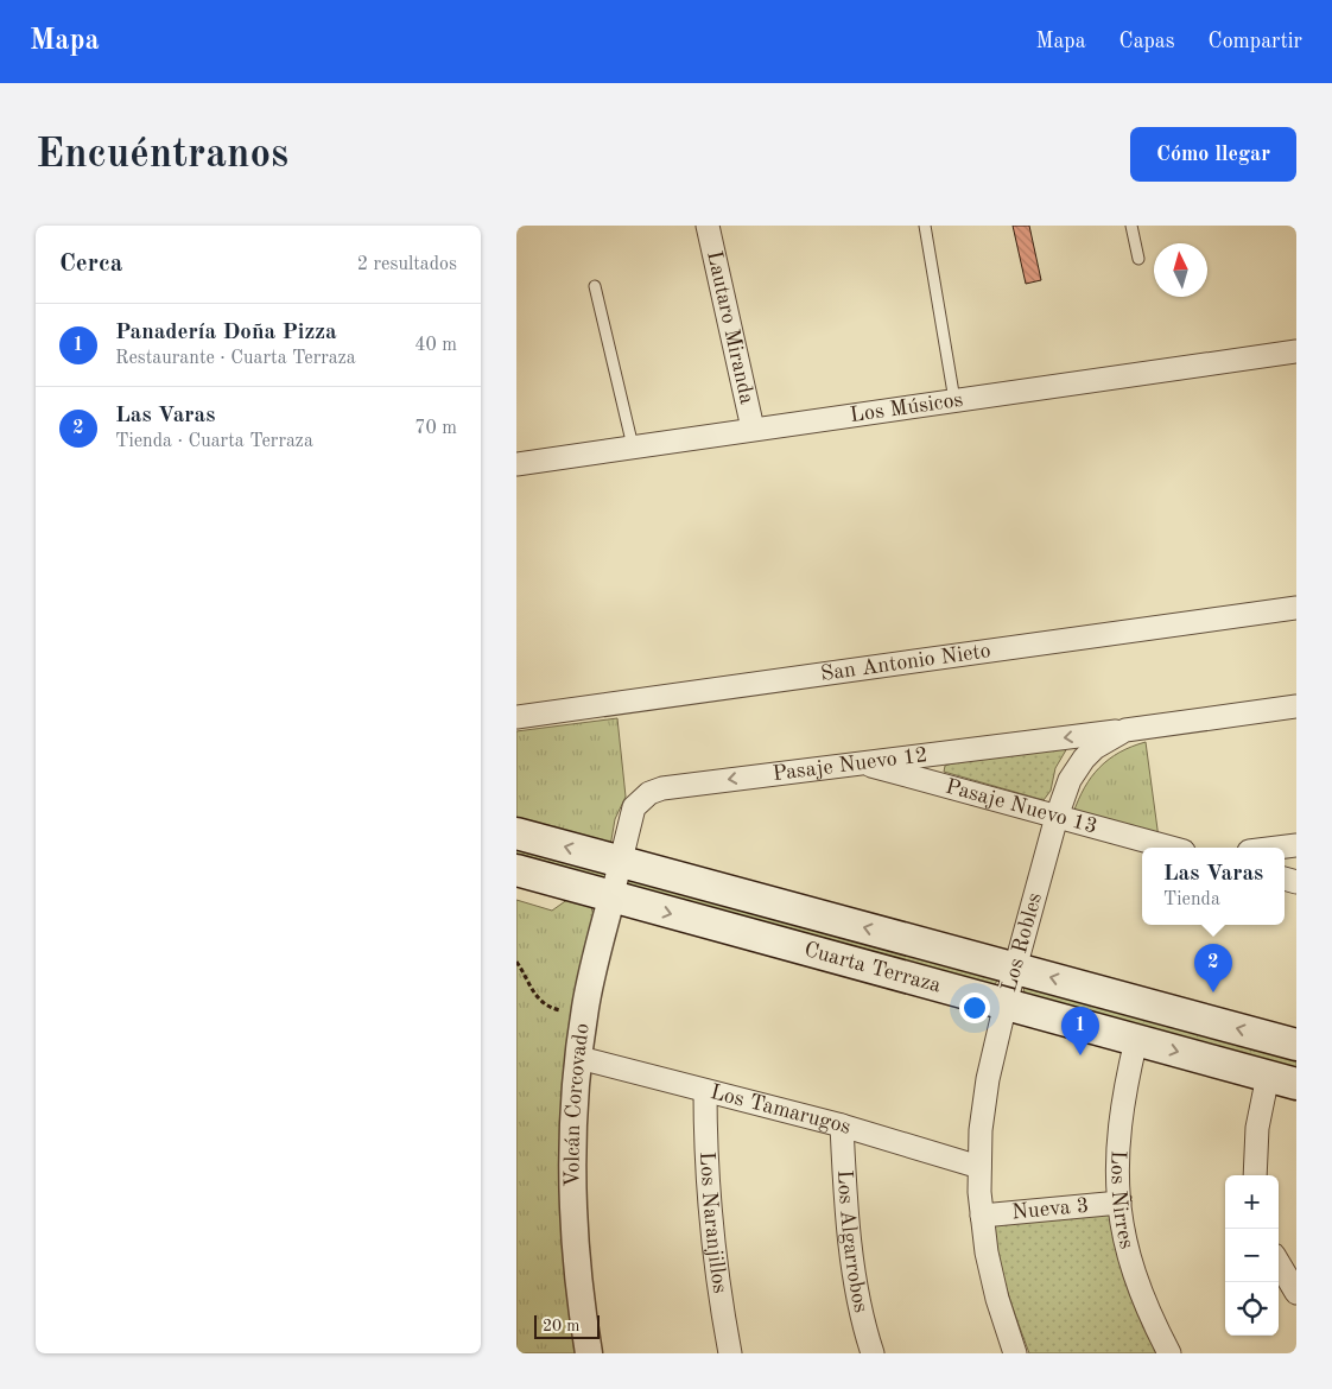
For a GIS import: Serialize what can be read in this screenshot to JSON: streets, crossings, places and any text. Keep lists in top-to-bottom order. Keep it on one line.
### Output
{"streets":{"main road":["Cuarta Terraza"],"street":["Lautaro Miranda","Los Músicos","San Antonio Nieto","Pasaje Nuevo 12","Pasaje Nuevo 13","Los Robles","Volcán Corcovado","Los Tamarugos","Los Ñirres","Nueva 3","Los Naranjillos","Los Algarrobos"]},"crossings":[["Lautaro Miranda","Los Músicos"],["Pasaje Nuevo 12","Pasaje Nuevo 13"],["Pasaje Nuevo 12","Los Robles"],["Pasaje Nuevo 12","Cuarta Terraza"],["Pasaje Nuevo 12","Volcán Corcovado"],["Pasaje Nuevo 13","Los Robles"],["Los Robles","Cuarta Terraza"],["Los Robles","Los Tamarugos"],["Los Robles","Nueva 3"],["Cuarta Terraza","Volcán Corcovado"],["Cuarta Terraza","Los Ñirres"],["Volcán Corcovado","Los Tamarugos"],["Los Tamarugos","Los Naranjillos"],["Los Tamarugos","Los Algarrobos"],["Los Ñirres","Nueva 3"]],"one_way":["Pasaje Nuevo 12"],"scale_bar":"20 m","north":"top","page":{"header":"Mapa","nav":["Mapa","Capas","Compartir"],"buttons":"Cómo llegar","title":"Encuéntranos","heading":["Cerca","2 resultados"],"list":[{"mark":"1","name":"Panadería Doña Pizza","note":"Restaurante · Cuarta Terraza","value":"40 m"},{"mark":"2","name":"Las Varas","note":"Tienda · Cuarta Terraza","value":"70 m"}],"popup":["Las Varas","Tienda"],"pins":["2","1"],"map_buttons":["+","−"],"scale":"20 m"}}
